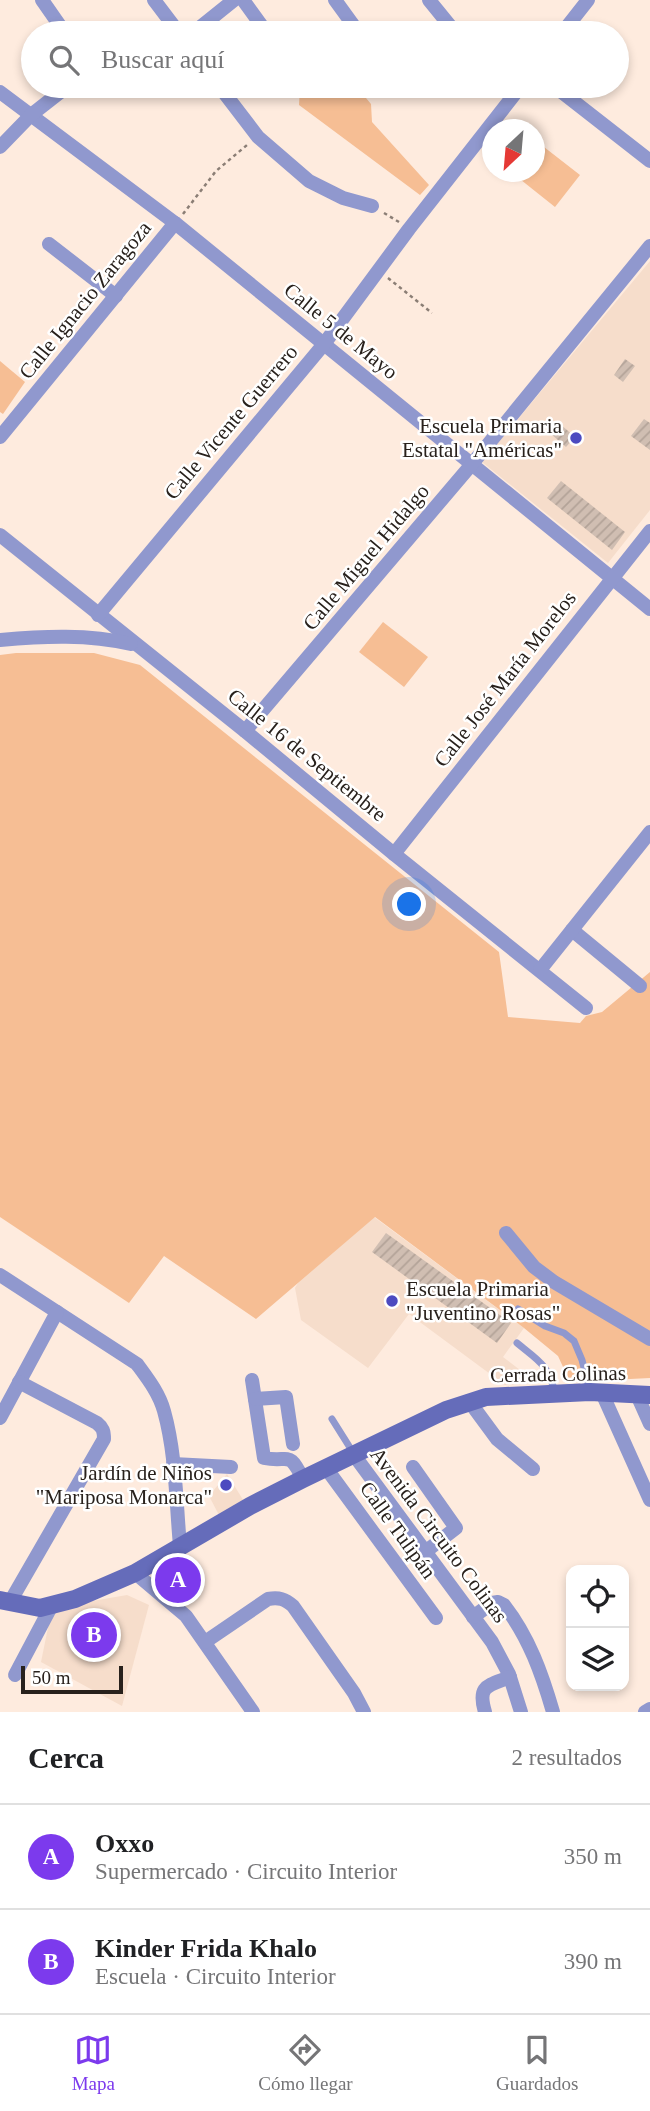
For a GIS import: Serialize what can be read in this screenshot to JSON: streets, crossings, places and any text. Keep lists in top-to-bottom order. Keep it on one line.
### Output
{"streets":{"main road":["Cerrada Colinas","Avenida Circuito Colinas"],"street":["Calle Ignacio Zaragoza","Calle 5 de Mayo","Calle Vicente Guerrero","Calle Miguel Hidalgo","Calle José María Morelos","Calle 16 de Septiembre","Calle Tulipán"]},"crossings":[["Calle Ignacio Zaragoza","Calle 5 de Mayo"],["Calle 5 de Mayo","Calle Vicente Guerrero"],["Calle 5 de Mayo","Calle Miguel Hidalgo"],["Calle 5 de Mayo","Calle José María Morelos"],["Calle Vicente Guerrero","Calle 16 de Septiembre"],["Calle Miguel Hidalgo","Calle 16 de Septiembre"],["Calle José María Morelos","Calle 16 de Septiembre"],["Cerrada Colinas","Avenida Circuito Colinas"],["Calle Tulipán","Avenida Circuito Colinas"]],"places":["Escuela Primaria Estatal \"Américas\"","Escuela Primaria \"Juventino Rosas\"","Jardín de Niños \"Mariposa Monarca\""],"scale_bar":"50 m","north":"bottom left","page":{"search":"Buscar aquí","pins":["A","B"],"scale":"50 m","heading":["Cerca","2 resultados"],"list":[{"mark":"A","name":"Oxxo","note":"Supermercado · Circuito Interior","value":"350 m"},{"mark":"B","name":"Kinder Frida Khalo","note":"Escuela · Circuito Interior","value":"390 m"}],"nav":["Mapa","Cómo llegar","Guardados"]}}
